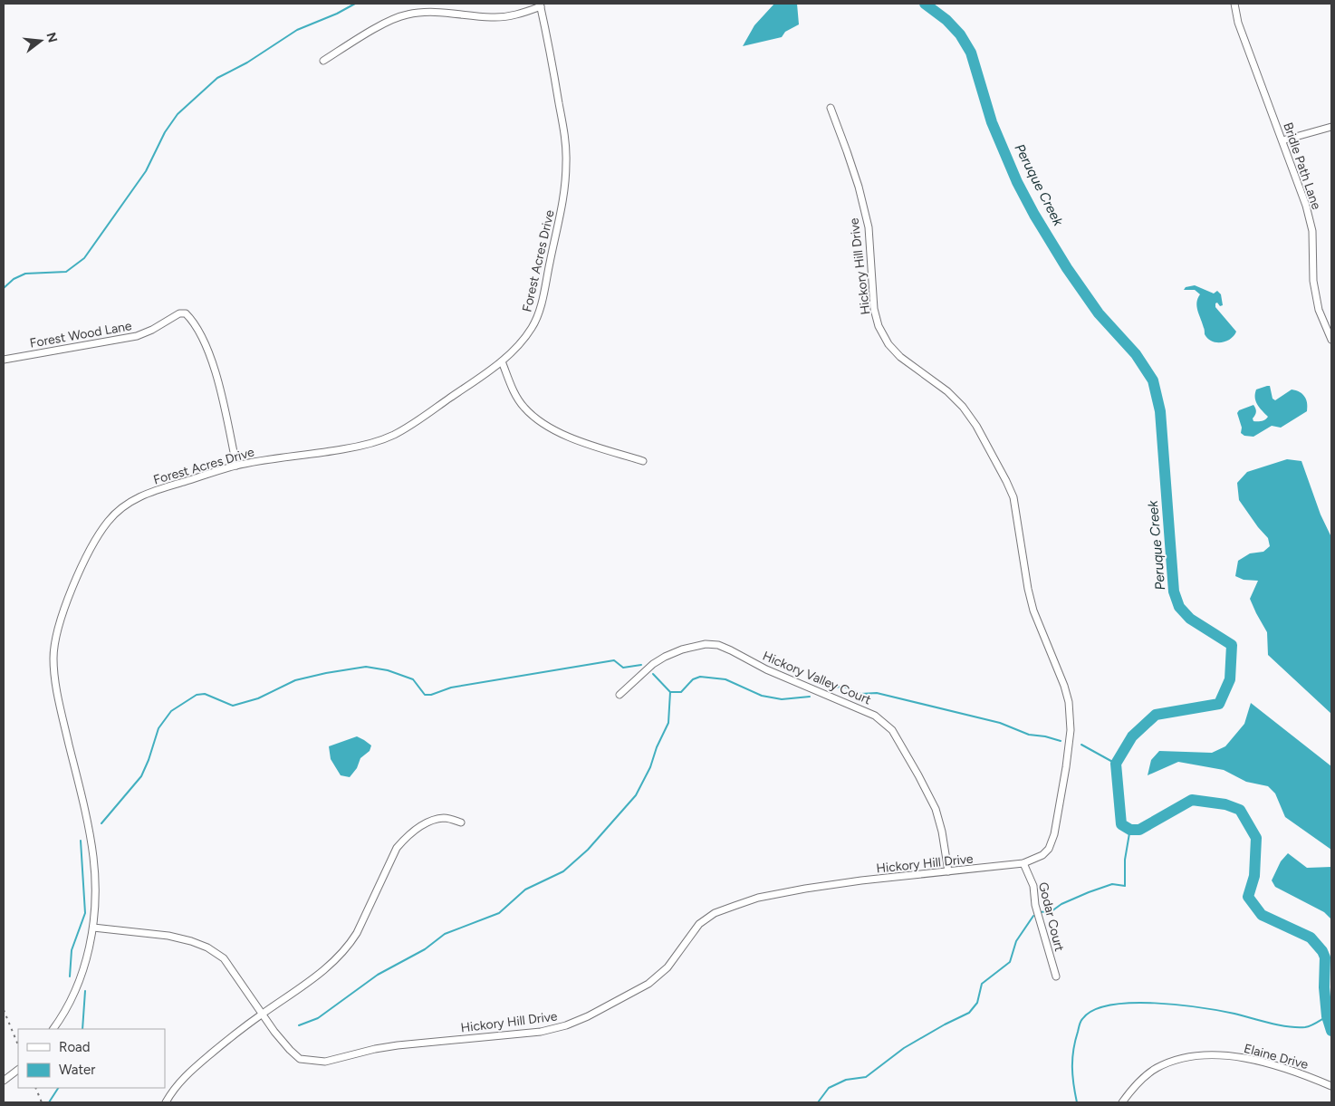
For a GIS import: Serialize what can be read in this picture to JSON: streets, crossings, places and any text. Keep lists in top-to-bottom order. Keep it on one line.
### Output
{"streets":{"street":["Bridle Path Lane","Forest Acres Drive","Hickory Hill Drive","Forest Wood Lane","Hickory Valley Court","Godar Court","Elaine Drive"]},"crossings":[["Forest Acres Drive","Hickory Hill Drive"],["Forest Acres Drive","Forest Wood Lane"],["Hickory Hill Drive","Hickory Valley Court"],["Hickory Hill Drive","Godar Court"]],"water":["Peruque Creek"],"legend":["Road","Water"],"north":"right"}
